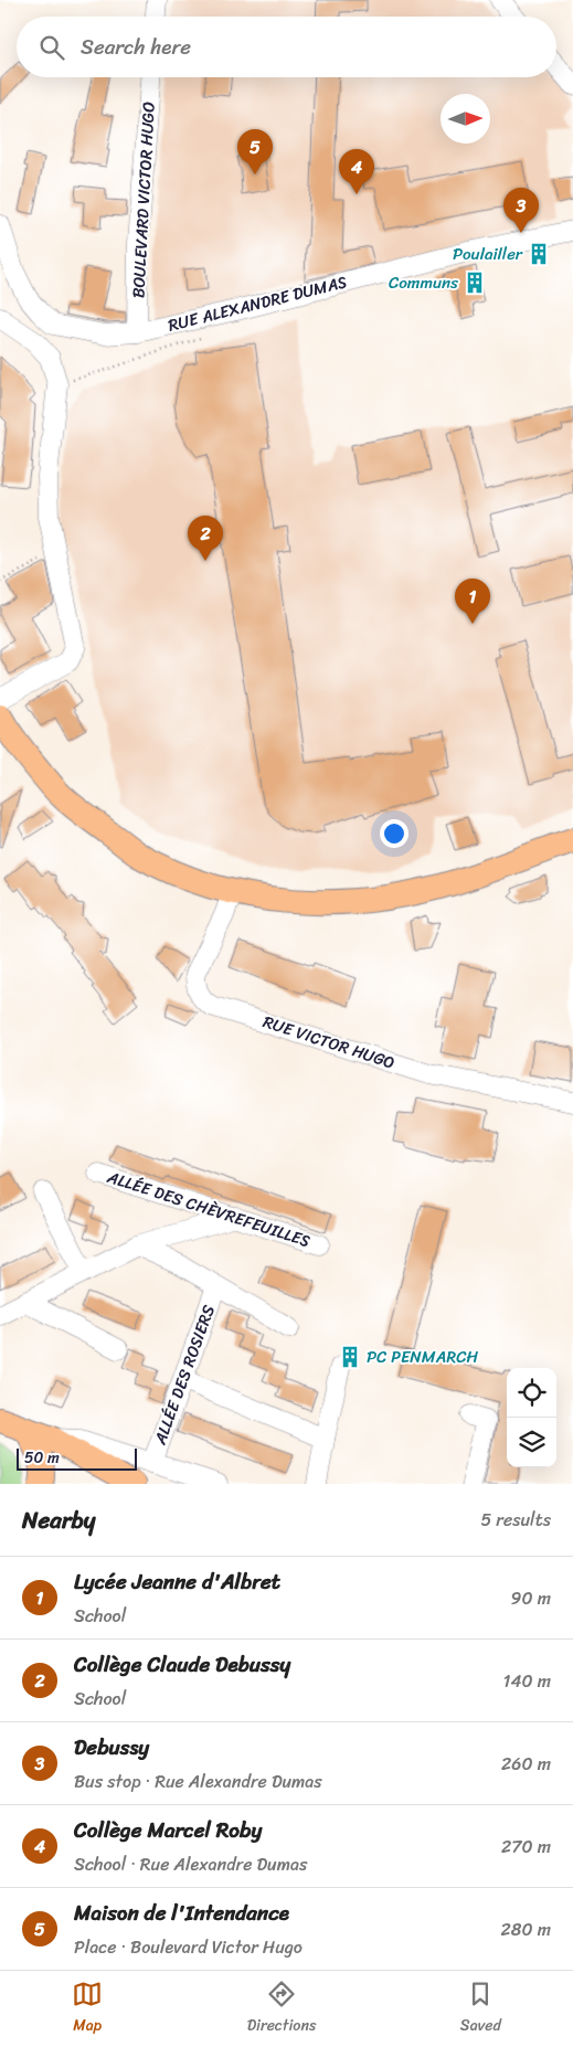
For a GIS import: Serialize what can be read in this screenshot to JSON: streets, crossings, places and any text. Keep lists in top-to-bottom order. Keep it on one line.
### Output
{"streets":{"street":["BOULEVARD VICTOR HUGO","RUE ALEXANDRE DUMAS","RUE VICTOR HUGO","ALLÉE DES CHÈVREFEUILLES","ALLÉE DES ROSIERS"]},"crossings":[["BOULEVARD VICTOR HUGO","RUE ALEXANDRE DUMAS"]],"places":{"building":["Poulailler","Communs","PC PENMARCH"]},"scale_bar":"50 m","north":"right","page":{"search":"Search here","pins":["5","4","3","2","1"],"scale":"50 m","heading":["Nearby","5 results"],"list":[{"mark":"1","name":"Lycée Jeanne d'Albret","note":"School","value":"90 m"},{"mark":"2","name":"Collège Claude Debussy","note":"School","value":"140 m"},{"mark":"3","name":"Debussy","note":"Bus stop · Rue Alexandre Dumas","value":"260 m"},{"mark":"4","name":"Collège Marcel Roby","note":"School · Rue Alexandre Dumas","value":"270 m"},{"mark":"5","name":"Maison de l'Intendance","note":"Place · Boulevard Victor Hugo","value":"280 m"}],"nav":["Map","Directions","Saved"]}}
